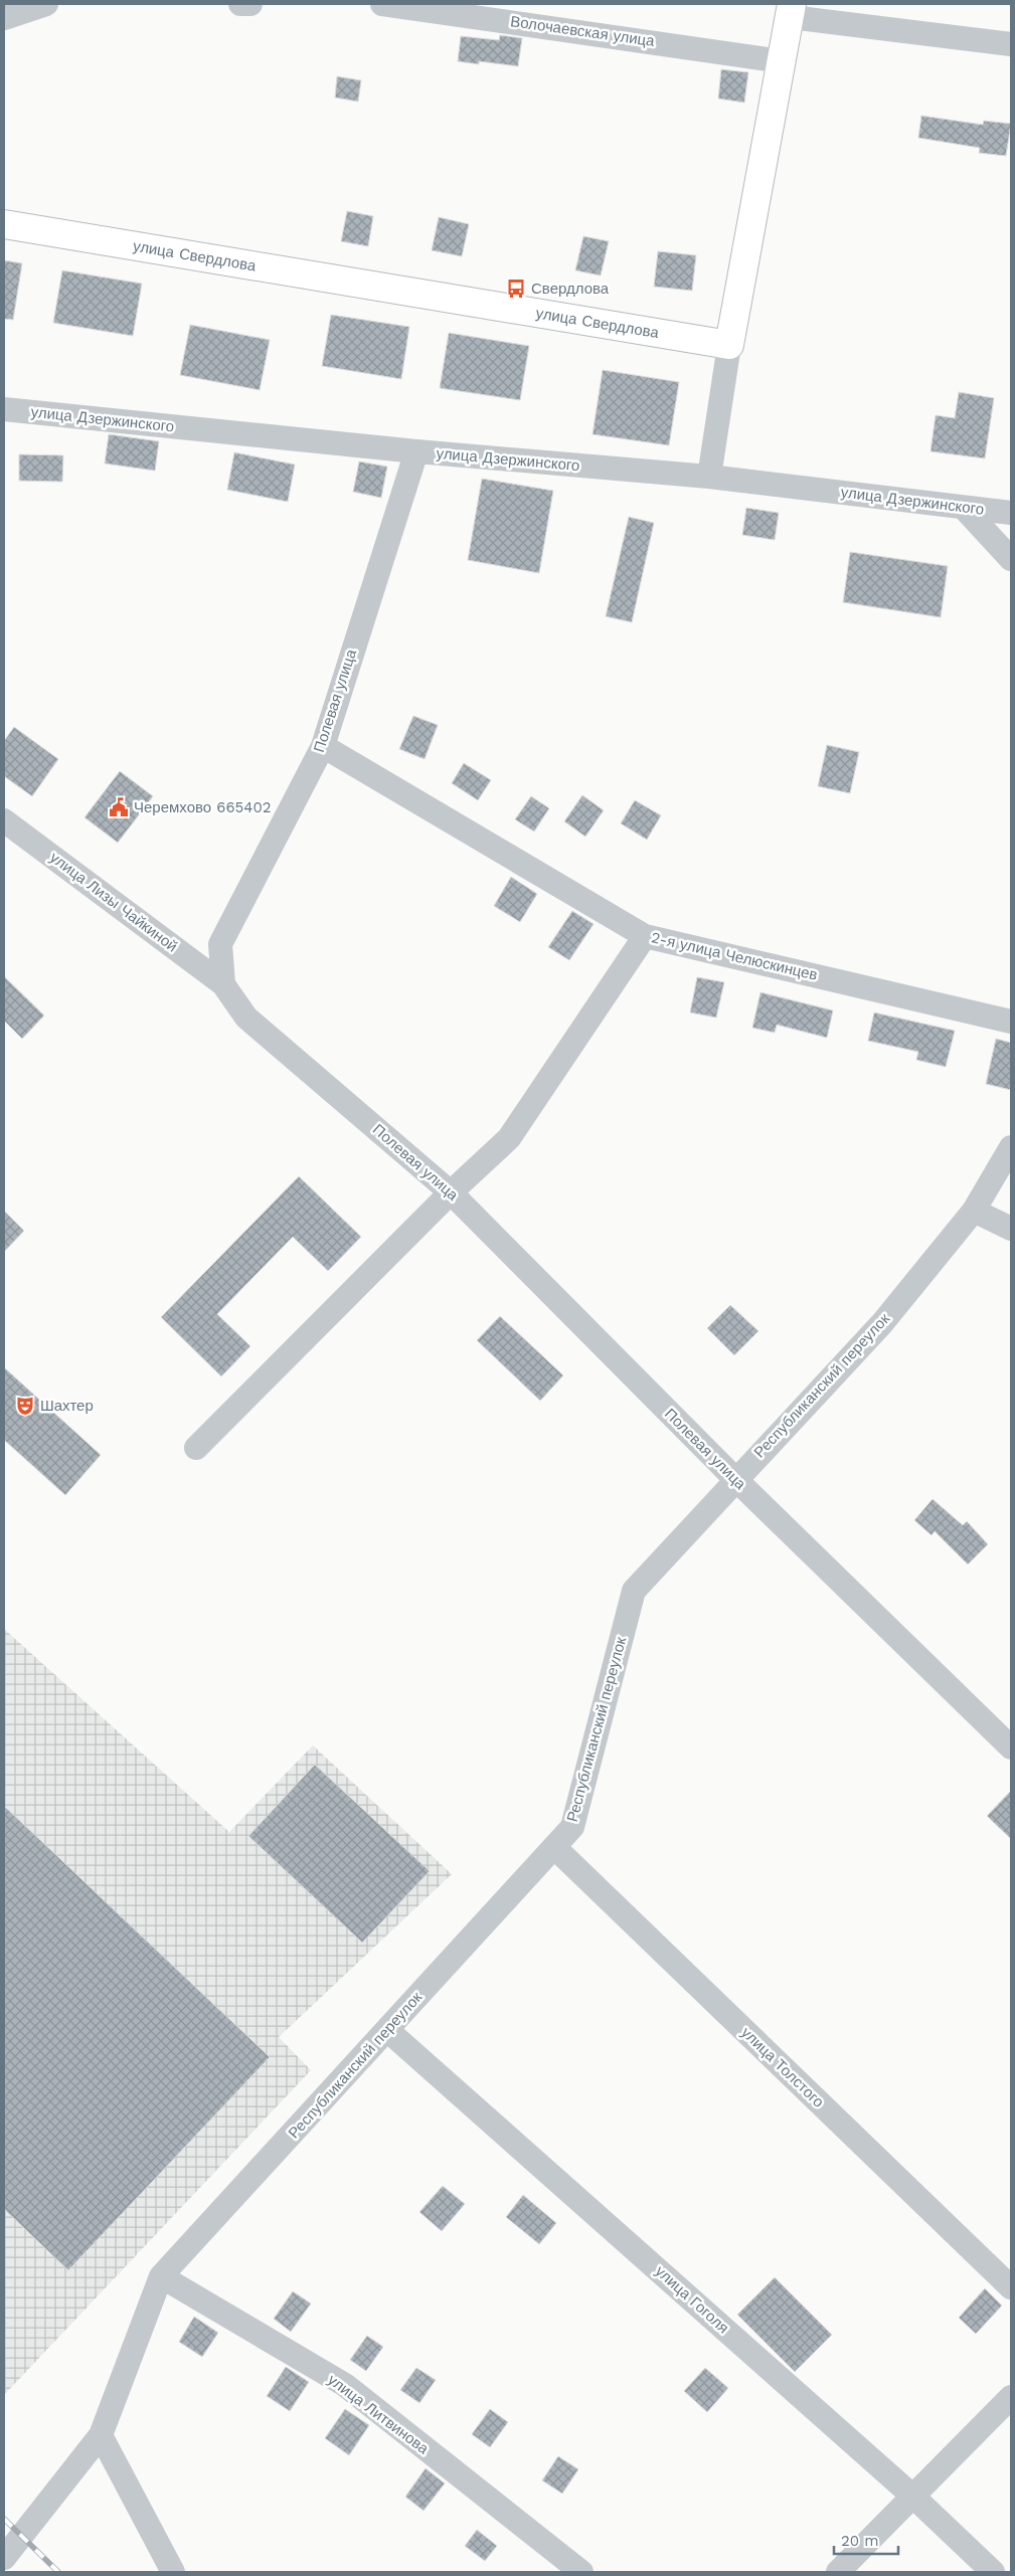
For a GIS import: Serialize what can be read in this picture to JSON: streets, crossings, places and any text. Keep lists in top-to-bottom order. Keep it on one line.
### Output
{"streets":{"street":["Волочаевская улица","улица Свердлова","улица Дзержинского","Полевая улица","улица Лизы Чайкиной","2-я улица Челюскинцев","Республиканский переулок","улица Толстого","улица Гоголя","улица Литвинова"]},"crossings":[["улица Дзержинского","Полевая улица"],["Полевая улица","улица Лизы Чайкиной"],["Полевая улица","2-я улица Челюскинцев"],["Полевая улица","Республиканский переулок"],["Республиканский переулок","улица Толстого"],["Республиканский переулок","улица Гоголя"],["Республиканский переулок","улица Литвинова"]],"places":{"bus stop":["Свердлова"],"public building":["Черемхово 665402"],"theatre":["Шахтер"]},"scale_bar":"20 m"}
